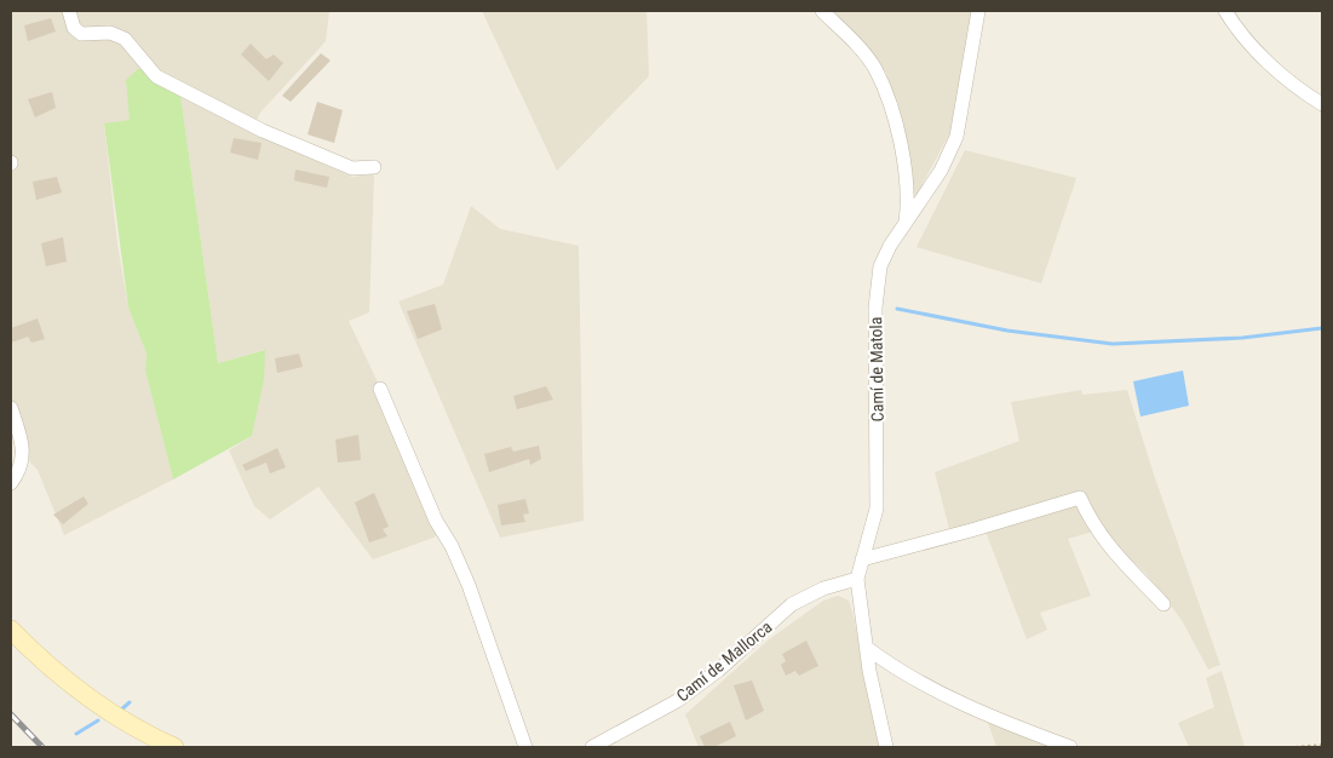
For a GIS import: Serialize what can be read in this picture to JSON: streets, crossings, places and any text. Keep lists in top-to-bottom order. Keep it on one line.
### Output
{"streets":{"street":["Camí de Matola","Camí de Mallorca"]},"crossings":[["Camí de Matola","Camí de Mallorca"]]}
